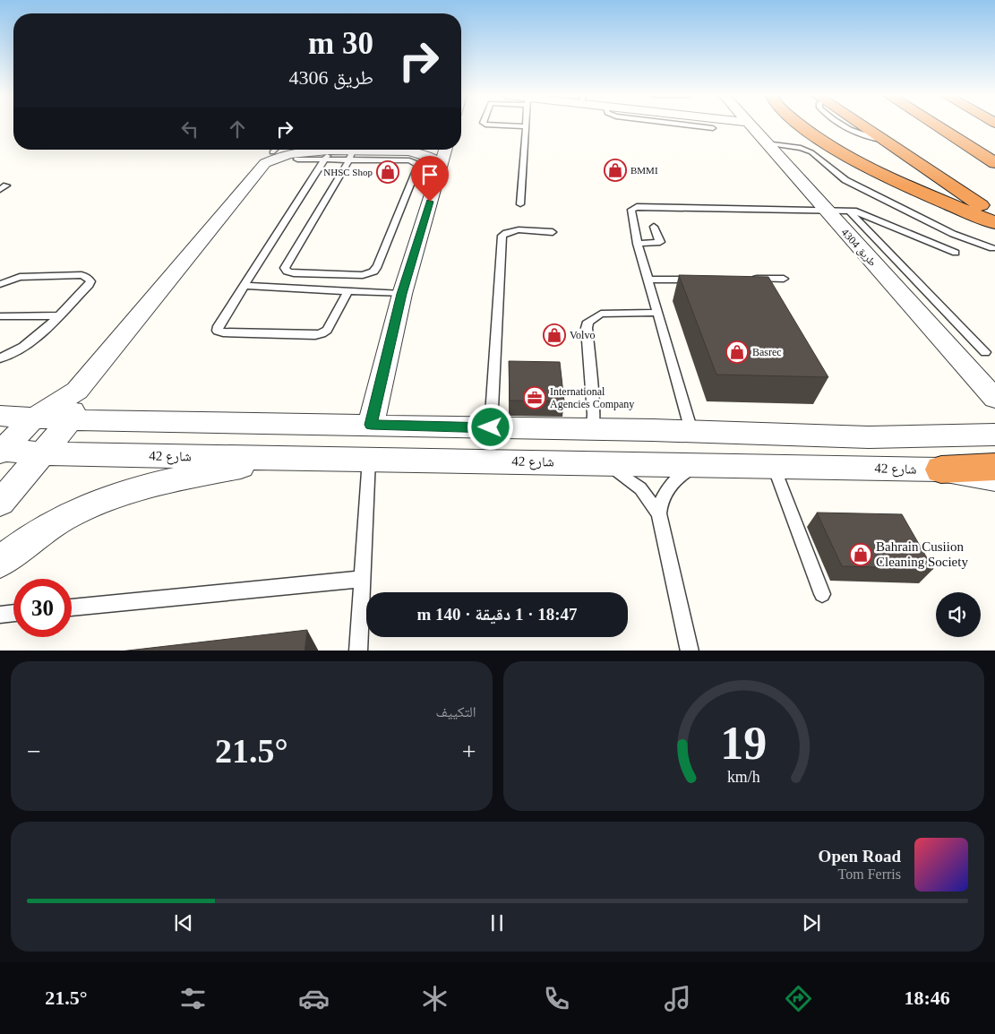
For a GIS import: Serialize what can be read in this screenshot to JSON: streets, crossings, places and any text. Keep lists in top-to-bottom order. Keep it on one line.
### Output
{"streets":{"street":["طريق 4304","شارع 42"]},"places":{"shop":["BMMI","NHSC Shop","Volvo","Basrec","Bahrain Cusiion Cleaning Society"],"office":["International Agencies Company"]},"page":{"turn":["30 m","طريق 4306"],"limit":"30","trip":"18:47 · 1 دقيقة · 140 m","tile":"التكييف","heat":["−","21.5°","+"],"song":["Open Road","Tom Ferris"],"tabs":["18:46","21.5°"],"gauge":["19","km/h"]}}
